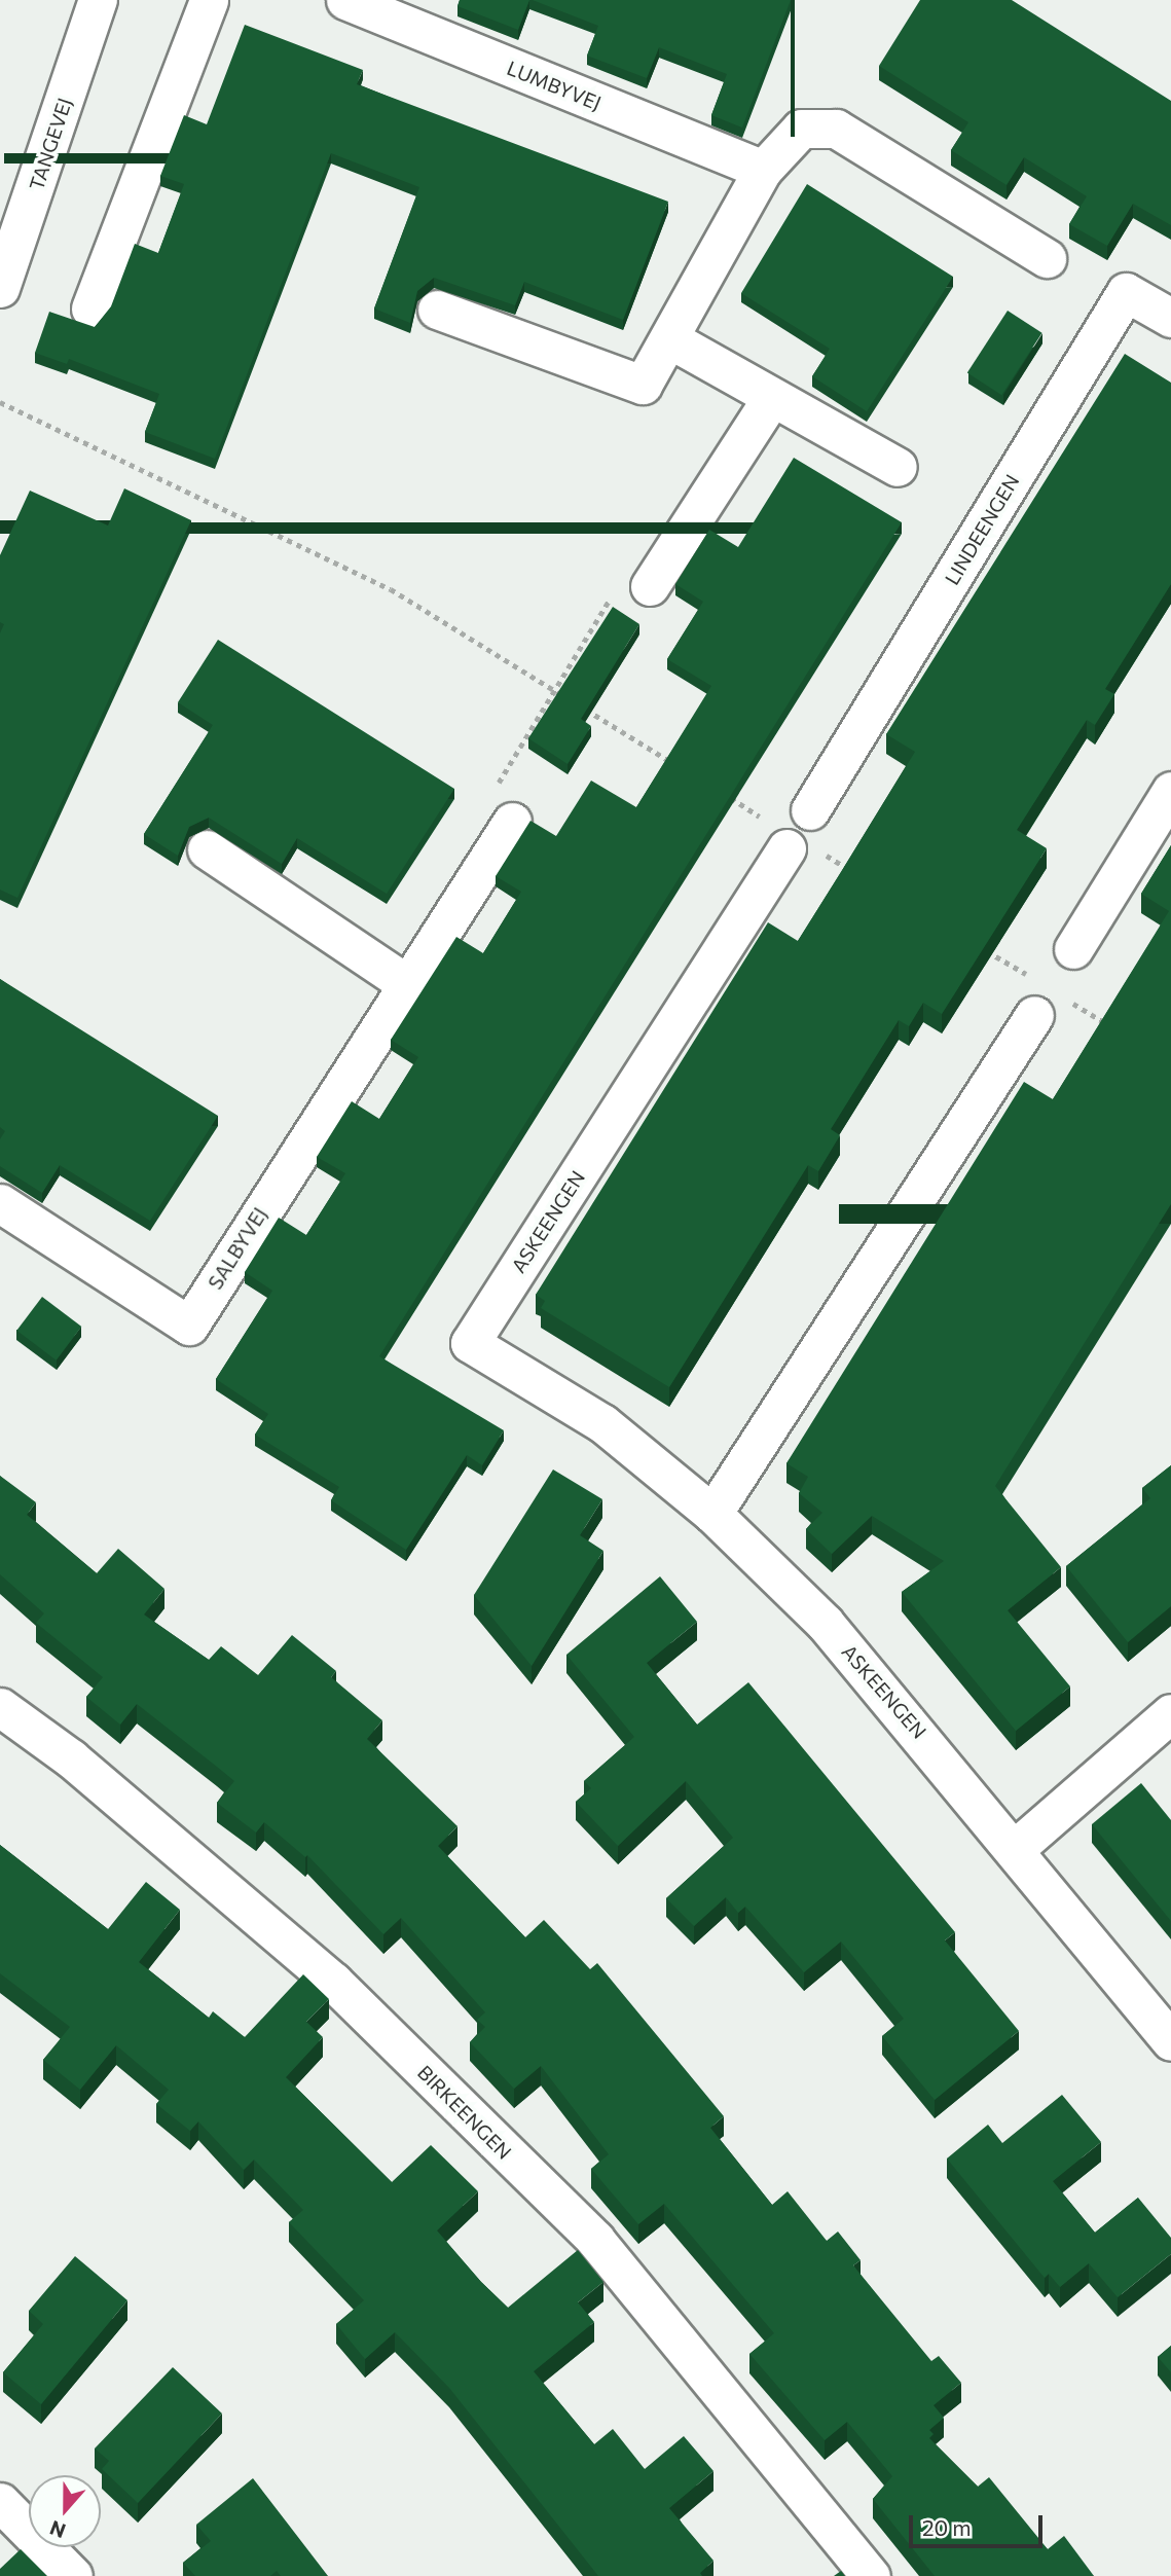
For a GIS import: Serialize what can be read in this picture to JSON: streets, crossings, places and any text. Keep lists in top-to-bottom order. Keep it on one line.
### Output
{"streets":{"street":["LUMBYVEJ","TANGEVEJ","LINDEENGEN","ASKEENGEN","SALBYVEJ","BIRKEENGEN"]},"scale_bar":"20 m","north":"bottom"}
